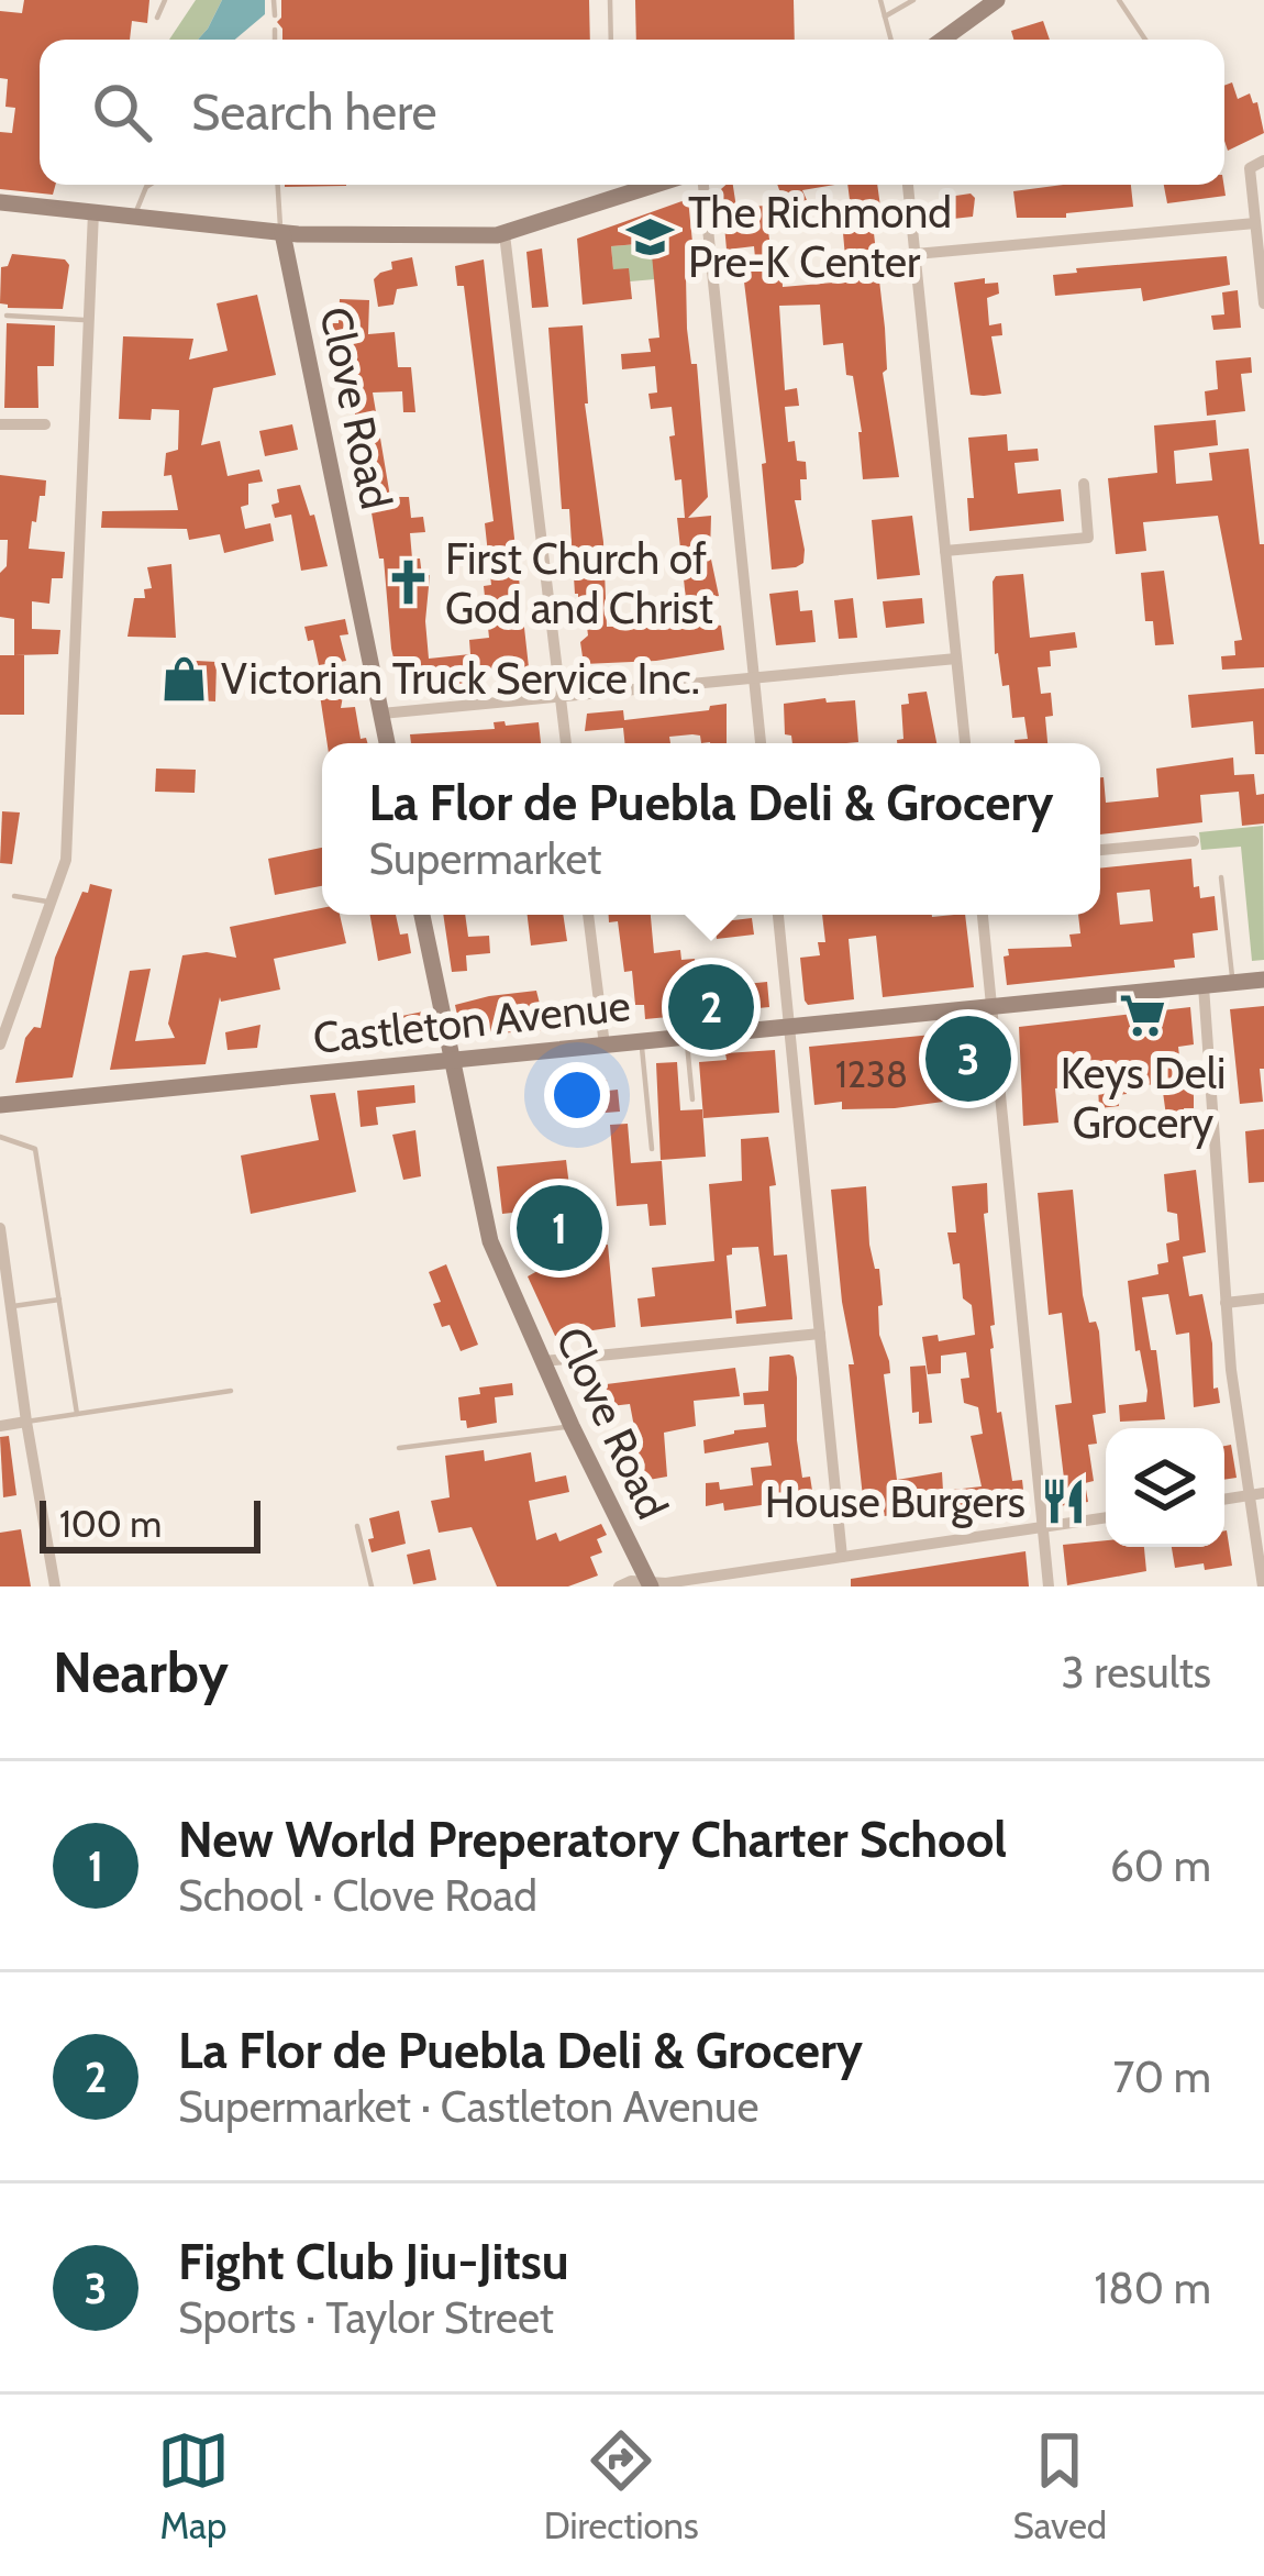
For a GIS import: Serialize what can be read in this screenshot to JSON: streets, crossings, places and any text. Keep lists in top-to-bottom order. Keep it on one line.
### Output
{"streets":{"street":["Clove Road","Castleton Avenue"]},"crossings":[["Clove Road","Castleton Avenue"]],"places":{"school or university":["The Richmond Pre-K Center"],"church":["First Church of God and Christ"],"shop":["Victorian Truck Service Inc."],"supermarket":["Keys Deli Grocery"],"restaurant":["House Burgers"]},"house_numbers":["1238"],"scale_bar":"100 m","page":{"search":"Search here","popup":["La Flor de Puebla Deli & Grocery","Supermarket"],"pins":["2","3","1"],"scale":"100 m","heading":["Nearby","3 results"],"list":[{"mark":"1","name":"New World Preperatory Charter School","note":"School · Clove Road","value":"60 m"},{"mark":"2","name":"La Flor de Puebla Deli & Grocery","note":"Supermarket · Castleton Avenue","value":"70 m"},{"mark":"3","name":"Fight Club Jiu-Jitsu","note":"Sports · Taylor Street","value":"180 m"}],"nav":["Map","Directions","Saved"]}}
